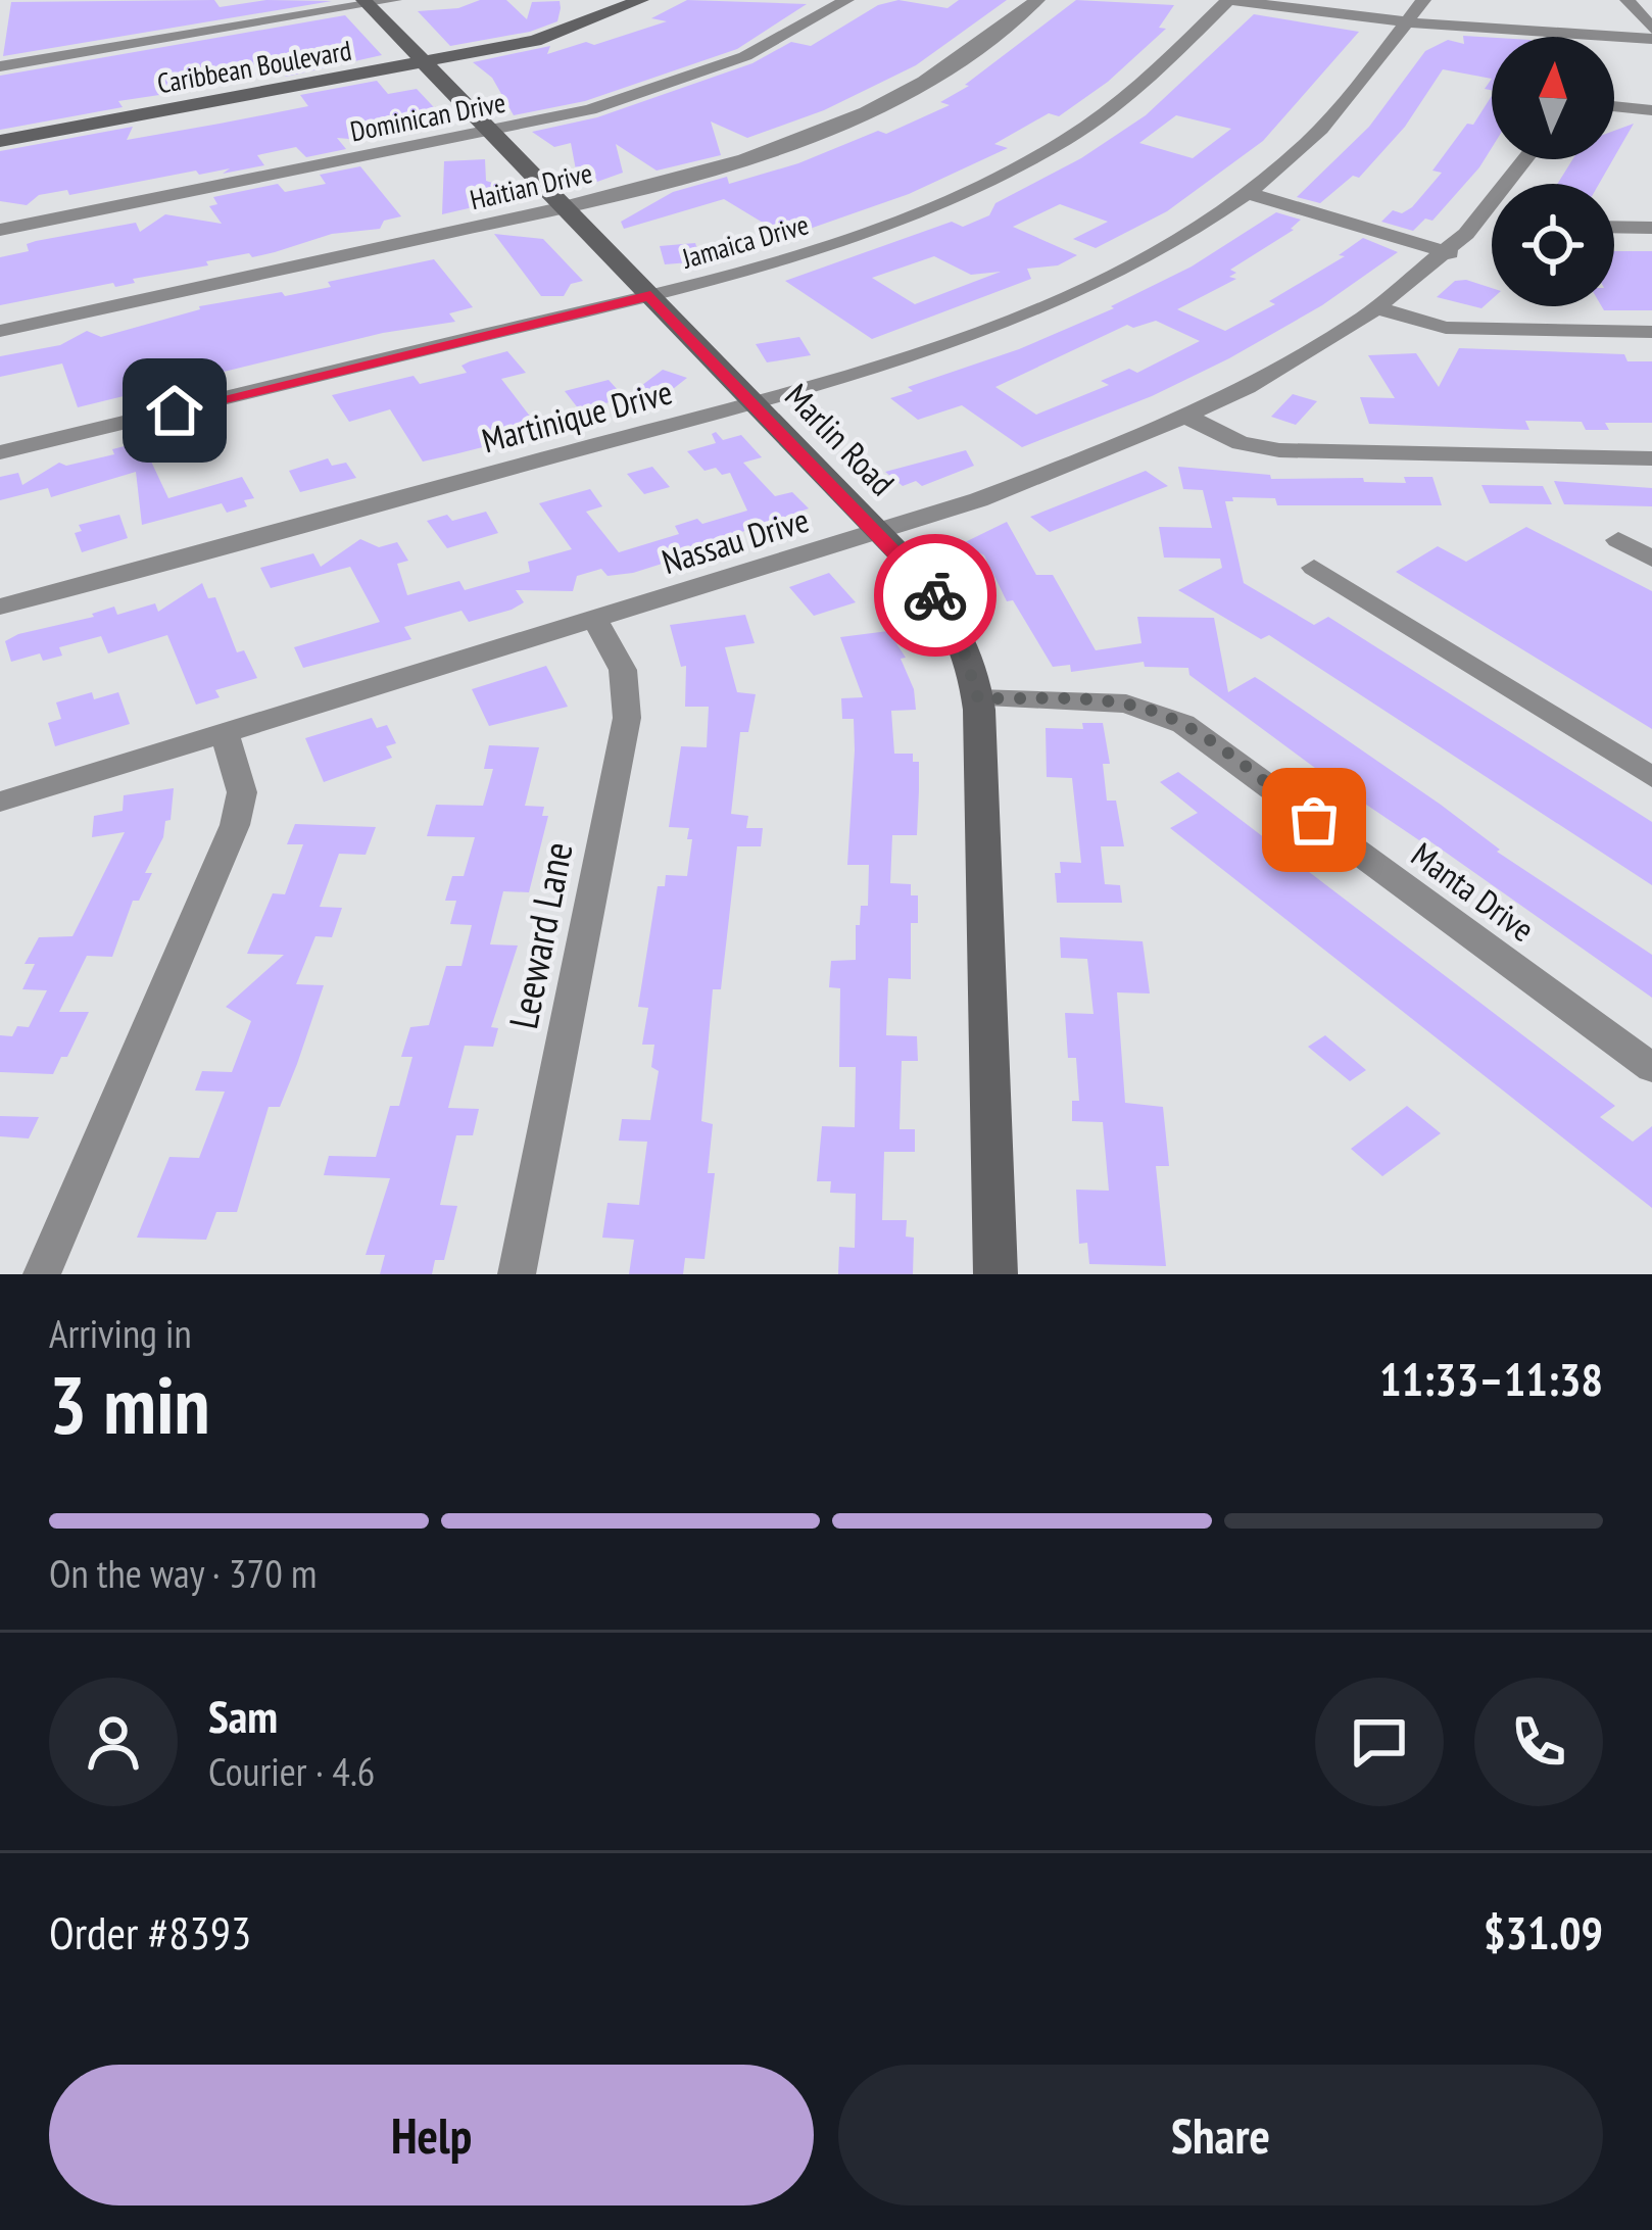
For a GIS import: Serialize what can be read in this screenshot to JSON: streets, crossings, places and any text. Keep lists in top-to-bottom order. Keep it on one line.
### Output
{"streets":{"street":["Caribbean Boulevard","Dominican Drive","Haitian Drive","Jamaica Drive","Martinique Drive","Marlin Road","Nassau Drive","Manta Drive","Leeward Lane"]},"crossings":[["Caribbean Boulevard","Marlin Road"],["Dominican Drive","Marlin Road"],["Haitian Drive","Marlin Road"],["Jamaica Drive","Marlin Road"],["Martinique Drive","Marlin Road"],["Marlin Road","Nassau Drive"],["Marlin Road","Manta Drive"],["Nassau Drive","Leeward Lane"]],"north":"top","page":{"heading":["3 min","Arriving in","11:33–11:38"],"panel":["Sam","Courier · 4.6","Order #8393","$31.09"],"bar":"On the way · 370 m","buttons":["Help","Share"]}}
